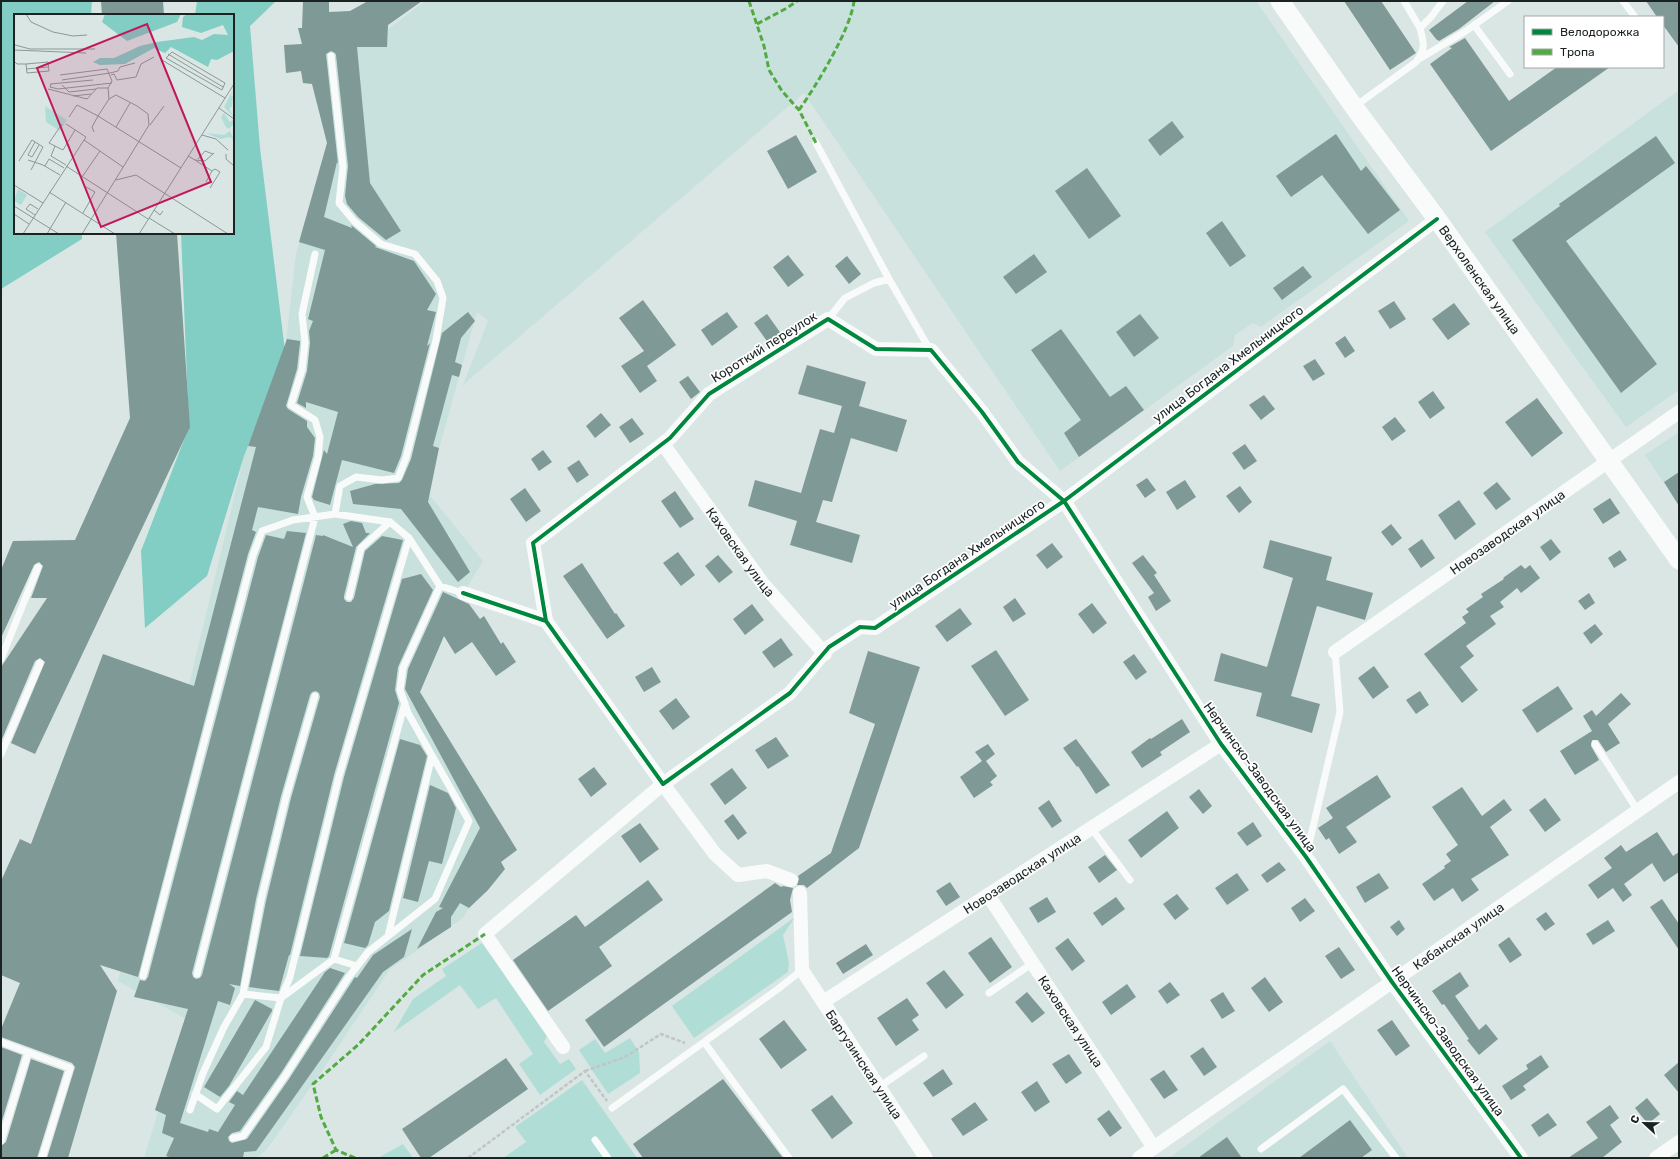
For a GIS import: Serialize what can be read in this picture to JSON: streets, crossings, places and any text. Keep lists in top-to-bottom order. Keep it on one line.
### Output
{"streets":{"main road":["Верхоленская улица"],"street":["Короткий переулок","улица Богдана Хмельницкого","Новозаводская улица","Каховская улица","Нерчинско-Заводская улица","Кабанская улица","Баргузинская улица"]},"crossings":[["Верхоленская улица","улица Богдана Хмельницкого"],["Верхоленская улица","Новозаводская улица"],["Короткий переулок","Каховская улица"],["Короткий переулок","Нерчинско-Заводская улица"],["улица Богдана Хмельницкого","Каховская улица"],["улица Богдана Хмельницкого","Нерчинско-Заводская улица"],["Новозаводская улица","Каховская улица"],["Новозаводская улица","Нерчинско-Заводская улица"],["Новозаводская улица","Баргузинская улица"],["Каховская улица","Кабанская улица"],["Нерчинско-Заводская улица","Кабанская улица"]],"legend":["Велодорожка","Тропа"],"north":"left"}
